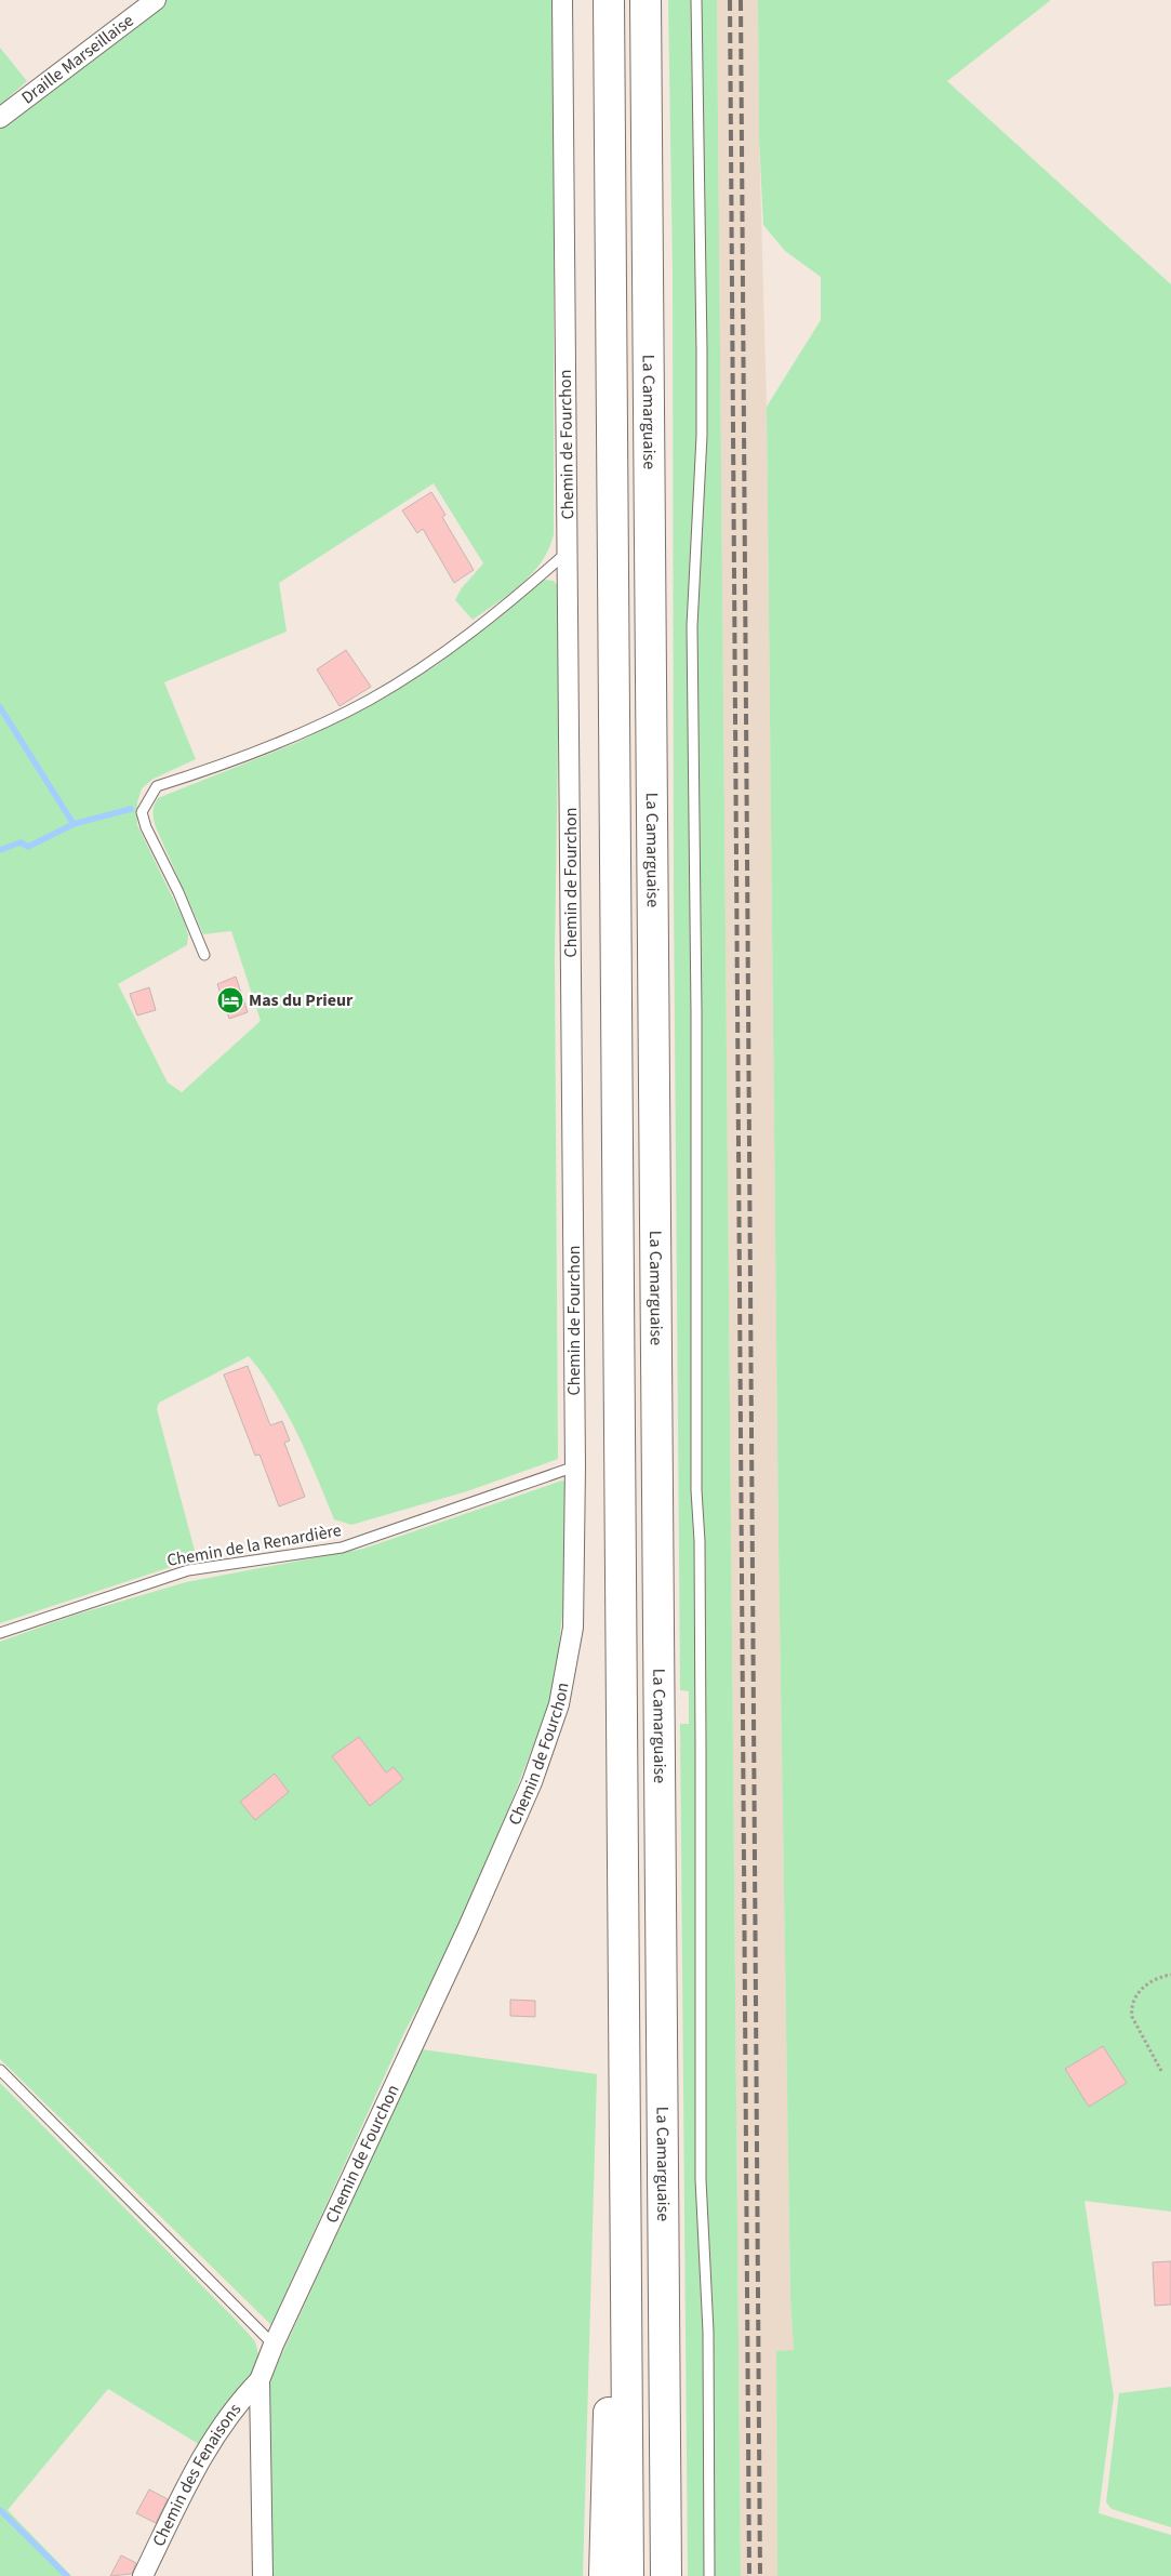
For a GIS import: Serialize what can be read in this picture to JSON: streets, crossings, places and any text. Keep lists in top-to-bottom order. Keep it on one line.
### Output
{"streets":{"highway":["La Camarguaise"],"street":["Draille Marseillaise","Chemin de Fourchon","Chemin des Fenaisons"],"lane":["Chemin de la Renardière"]},"crossings":[["Chemin de Fourchon","Chemin de la Renardière"],["Chemin de Fourchon","Chemin des Fenaisons"]],"places":{"hotel":["Mas du Prieur"]}}
